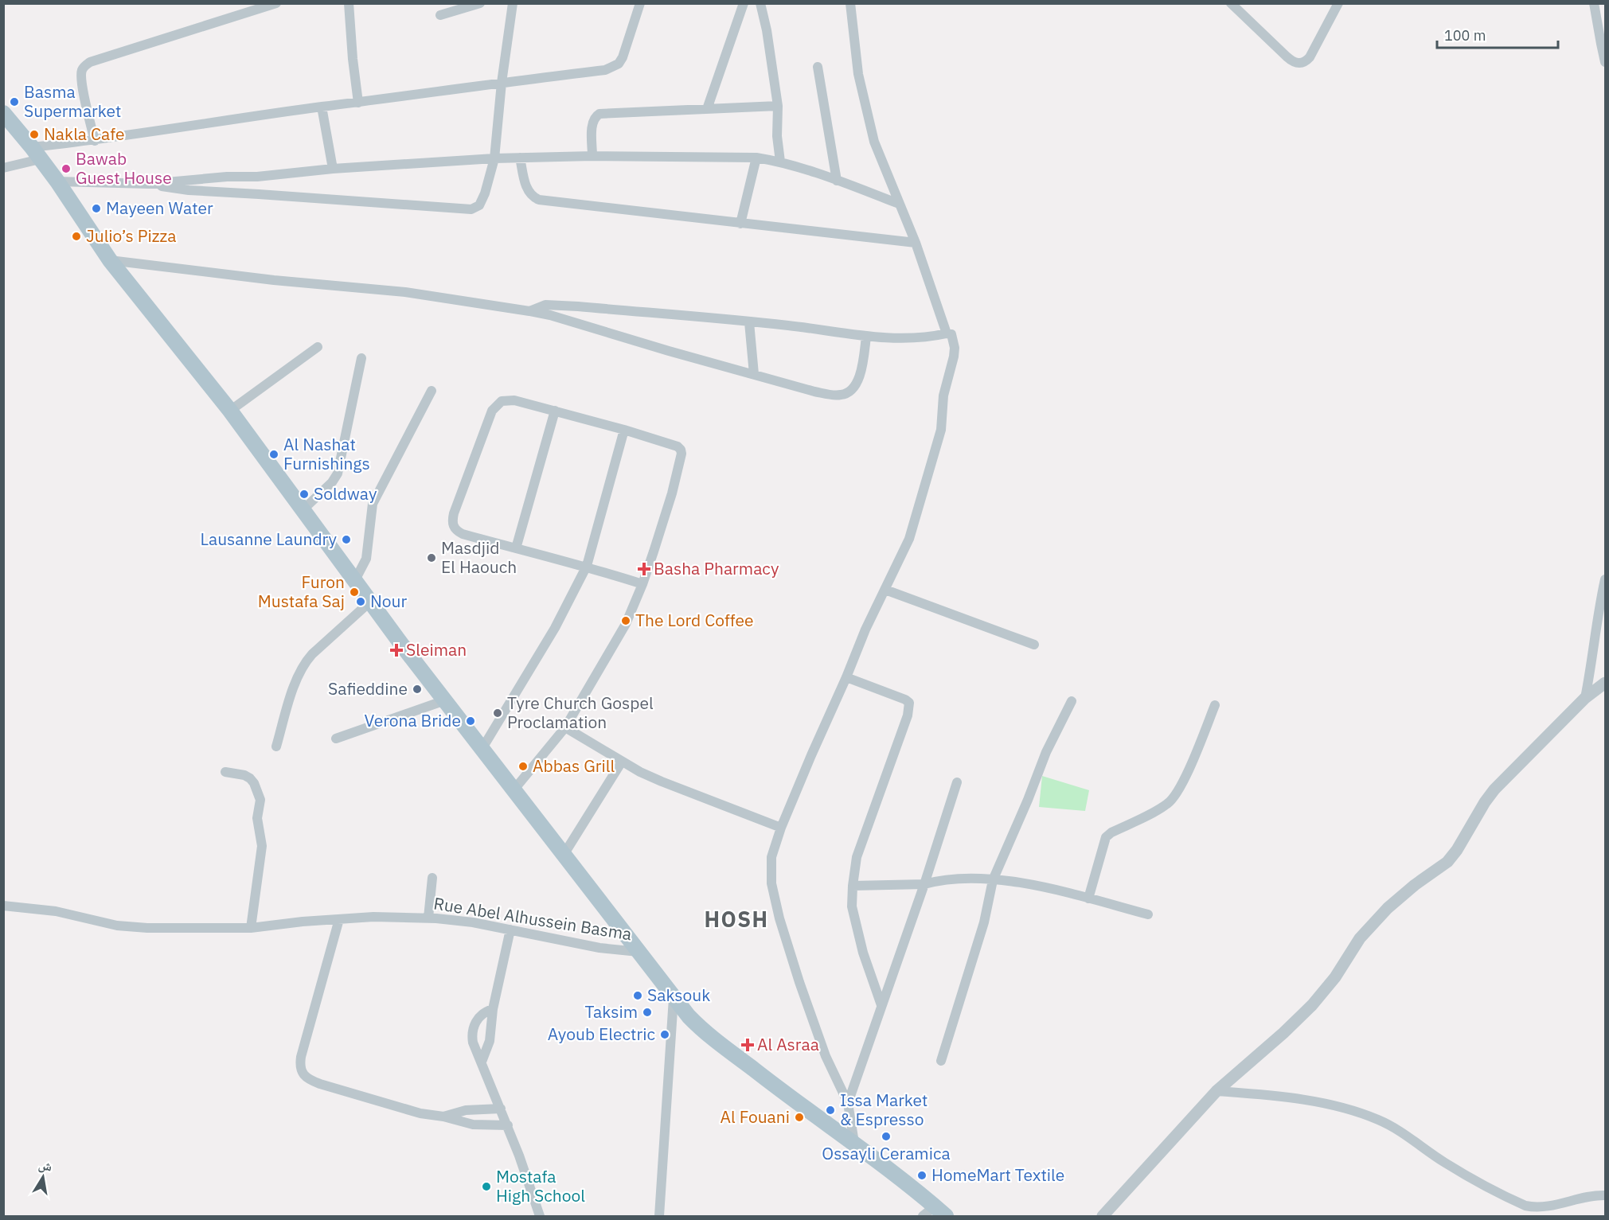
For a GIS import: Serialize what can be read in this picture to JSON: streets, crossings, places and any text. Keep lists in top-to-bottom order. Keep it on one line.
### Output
{"streets":{"street":["Rue Abel Alhussein Basma"]},"districts":["HOSH"],"places":{"other":["Basma Supermarket","Nakla Cafe","Bawab Guest House","Mayeen Water","Julio’s Pizza","Al Nashat Furnishings","Soldway","Lausanne Laundry","Masdjid El Haouch","Furon Mustafa Saj","Nour","The Lord Coffee","Safieddine","Tyre Church Gospel Proclamation","Verona Bride","Abbas Grill","Saksouk","Taksim","Ayoub Electric","Issa Market & Espresso","Al Fouani","Ossayli Ceramica","HomeMart Textile","Mostafa High School"],"health":["Basha Pharmacy","Sleiman","Al Asraa"]},"scale_bar":"100 m","north":"top"}
